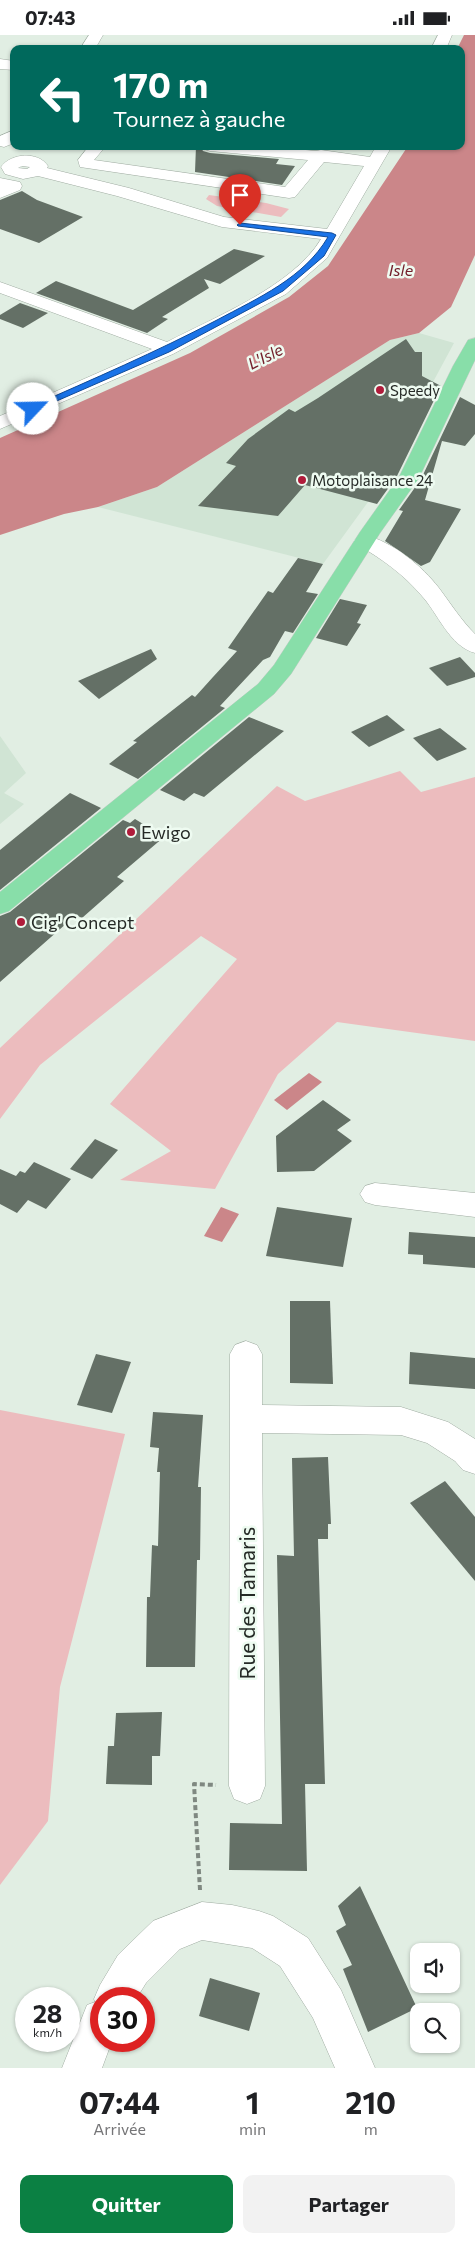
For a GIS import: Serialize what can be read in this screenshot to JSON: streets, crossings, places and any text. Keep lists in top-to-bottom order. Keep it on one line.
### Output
{"streets":{"street":["Rue des Tamaris"]},"water":["Isle","L'Isle"],"places":["Speedy","Motoplaisance 24","Ewigo","Cig' Concept"],"page":{"status":"07:43","turn":["170 m","Tournez à gauche"],"speed":"28 km/h","limit":"30","eta":["07:44","Arrivée","1","min","210","m"],"buttons":["Quitter","Partager"]}}
